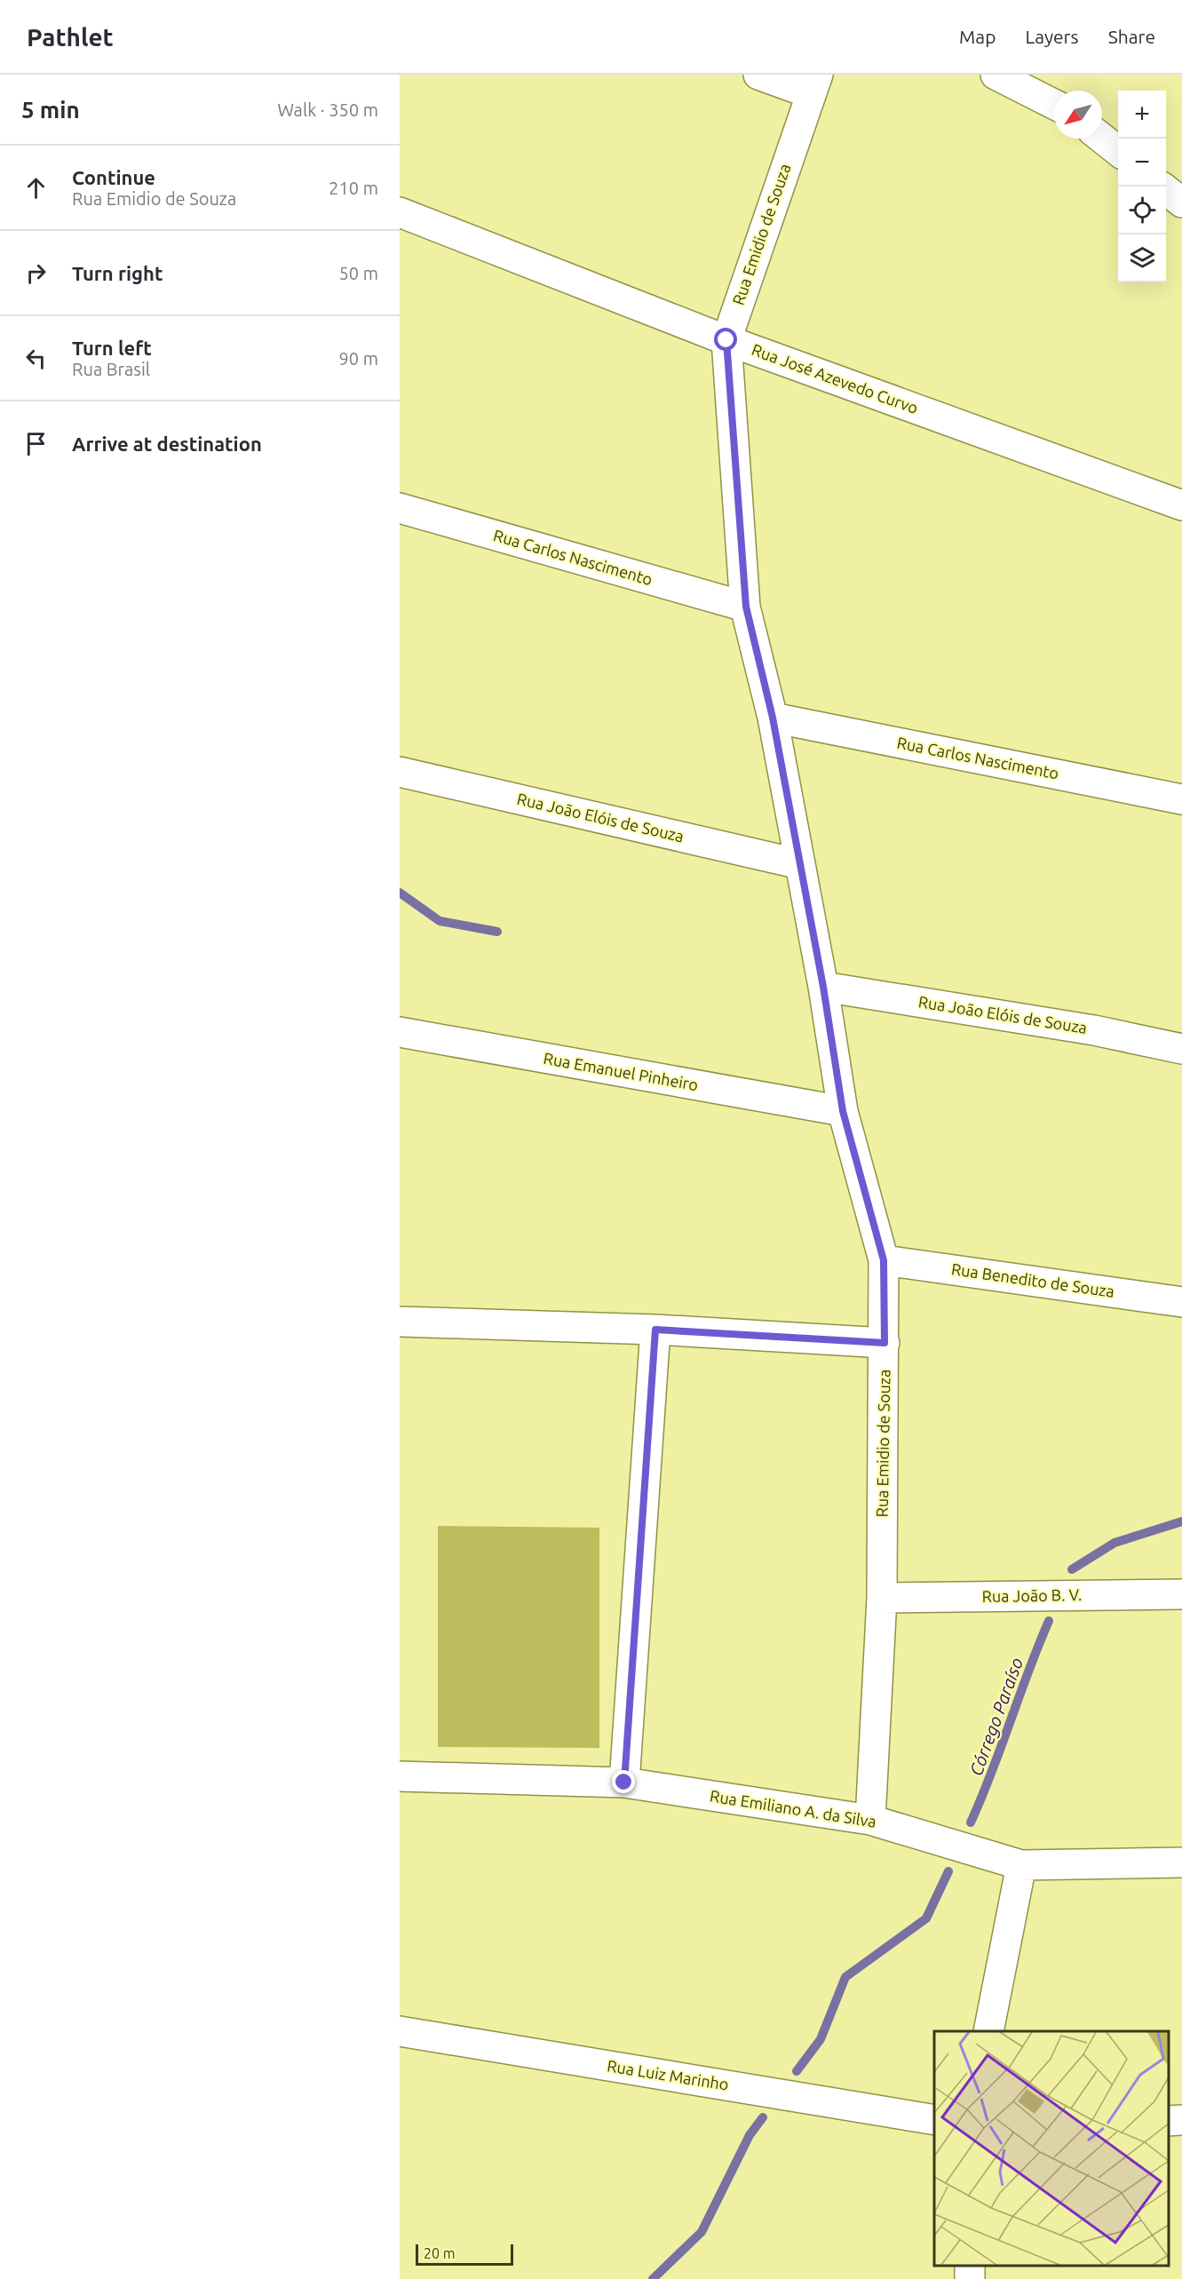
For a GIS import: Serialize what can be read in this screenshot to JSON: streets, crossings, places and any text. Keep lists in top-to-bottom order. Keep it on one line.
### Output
{"streets":{"street":["Rua Emidio de Souza","Rua José Azevedo Curvo","Rua Carlos Nascimento","Rua João Elóis de Souza","Rua Emanuel Pinheiro","Rua Benedito de Souza","Rua João B. V.","Rua Emiliano A. da Silva","Rua Luiz Marinho"]},"crossings":[["Rua Emidio de Souza","Rua José Azevedo Curvo"],["Rua Emidio de Souza","Rua Carlos Nascimento"],["Rua Emidio de Souza","Rua João Elóis de Souza"],["Rua Emidio de Souza","Rua Emanuel Pinheiro"],["Rua Emidio de Souza","Rua Benedito de Souza"],["Rua Emidio de Souza","Rua João B. V."],["Rua Emidio de Souza","Rua Emiliano A. da Silva"]],"water":["Córrego Paraíso"],"scale_bar":"20 m","north":"bottom left","page":{"header":"Pathlet","nav":["Map","Layers","Share"],"heading":["5 min","Walk · 350 m"],"map_buttons":["+","−"],"list":[["Continue","Rua Emidio de Souza","210 m"],["Turn right","50 m"],["Turn left","Rua Brasil","90 m"],"Arrive at destination"],"scale":"20 m"}}
